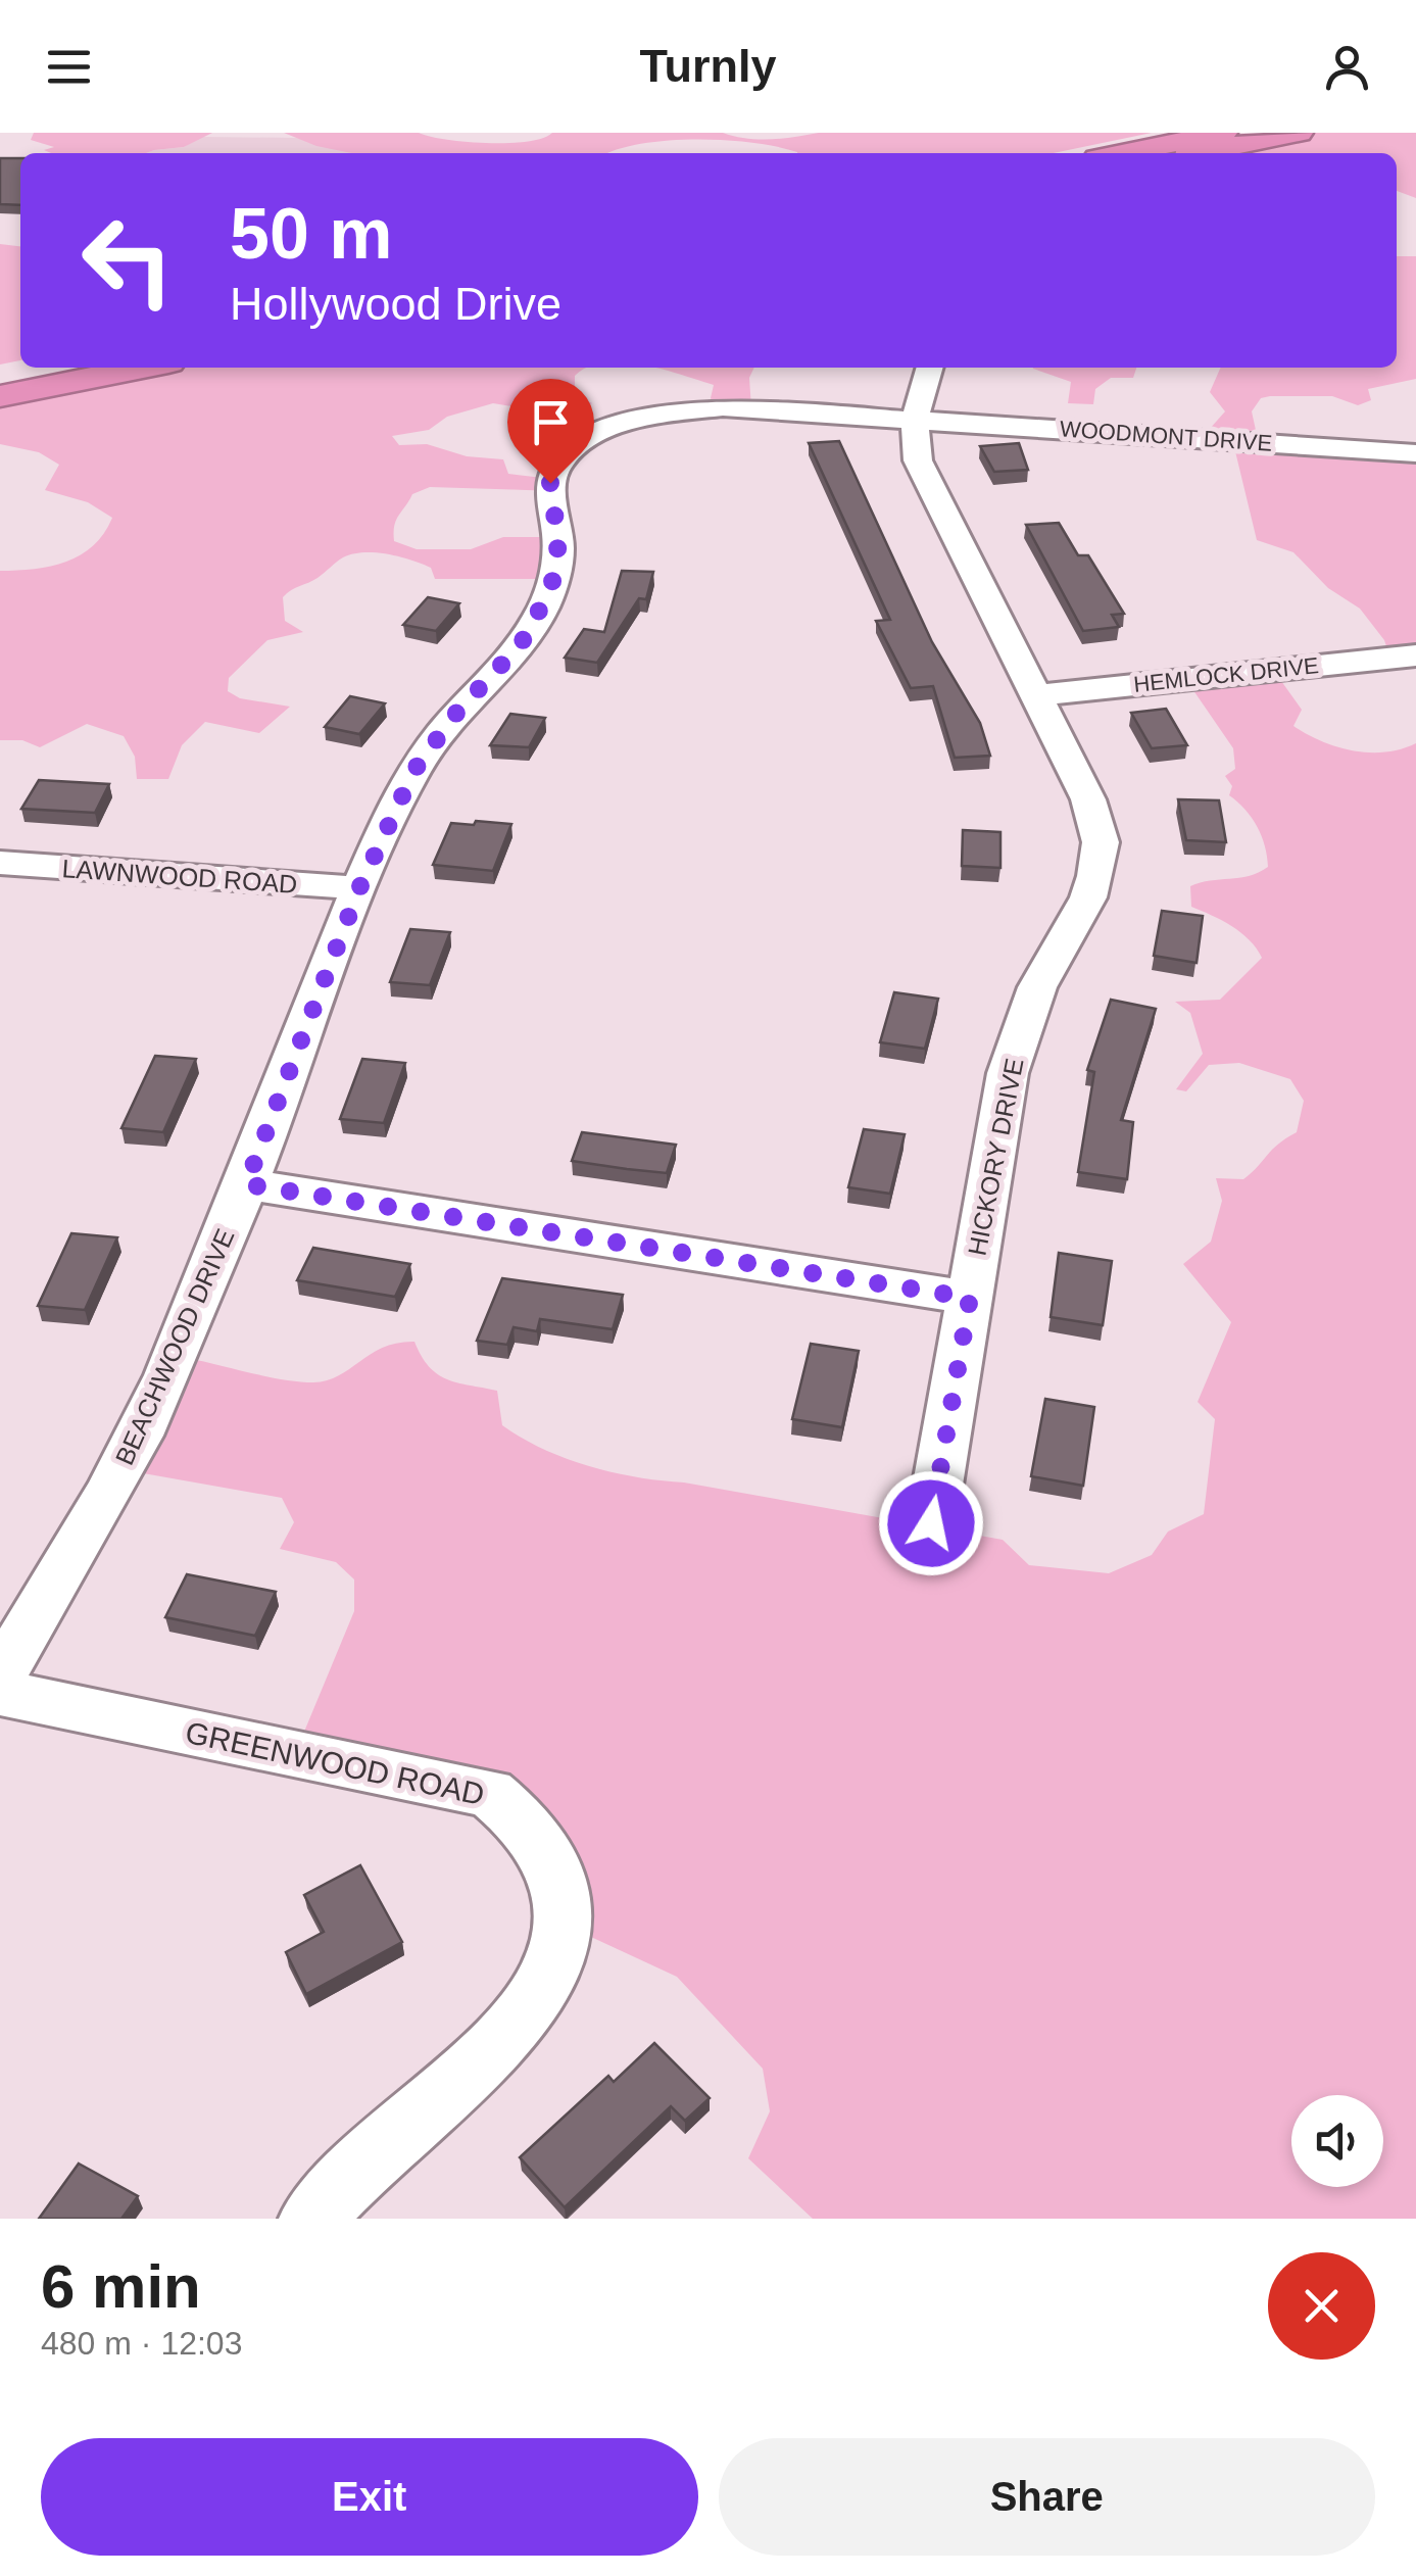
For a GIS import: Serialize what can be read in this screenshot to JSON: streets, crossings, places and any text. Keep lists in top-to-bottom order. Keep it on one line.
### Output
{"streets":{"street":["WOODMONT DRIVE","HEMLOCK DRIVE","LAWNWOOD ROAD","HICKORY DRIVE","BEACHWOOD DRIVE","GREENWOOD ROAD"]},"crossings":[["WOODMONT DRIVE","HICKORY DRIVE"],["WOODMONT DRIVE","BEACHWOOD DRIVE"],["HEMLOCK DRIVE","HICKORY DRIVE"],["LAWNWOOD ROAD","BEACHWOOD DRIVE"],["HICKORY DRIVE","BEACHWOOD DRIVE"]],"page":{"header":"Turnly","turn":["50 m","Hollywood Drive"],"heading":["6 min","480 m · 12:03"],"buttons":["Exit","Share"]}}
